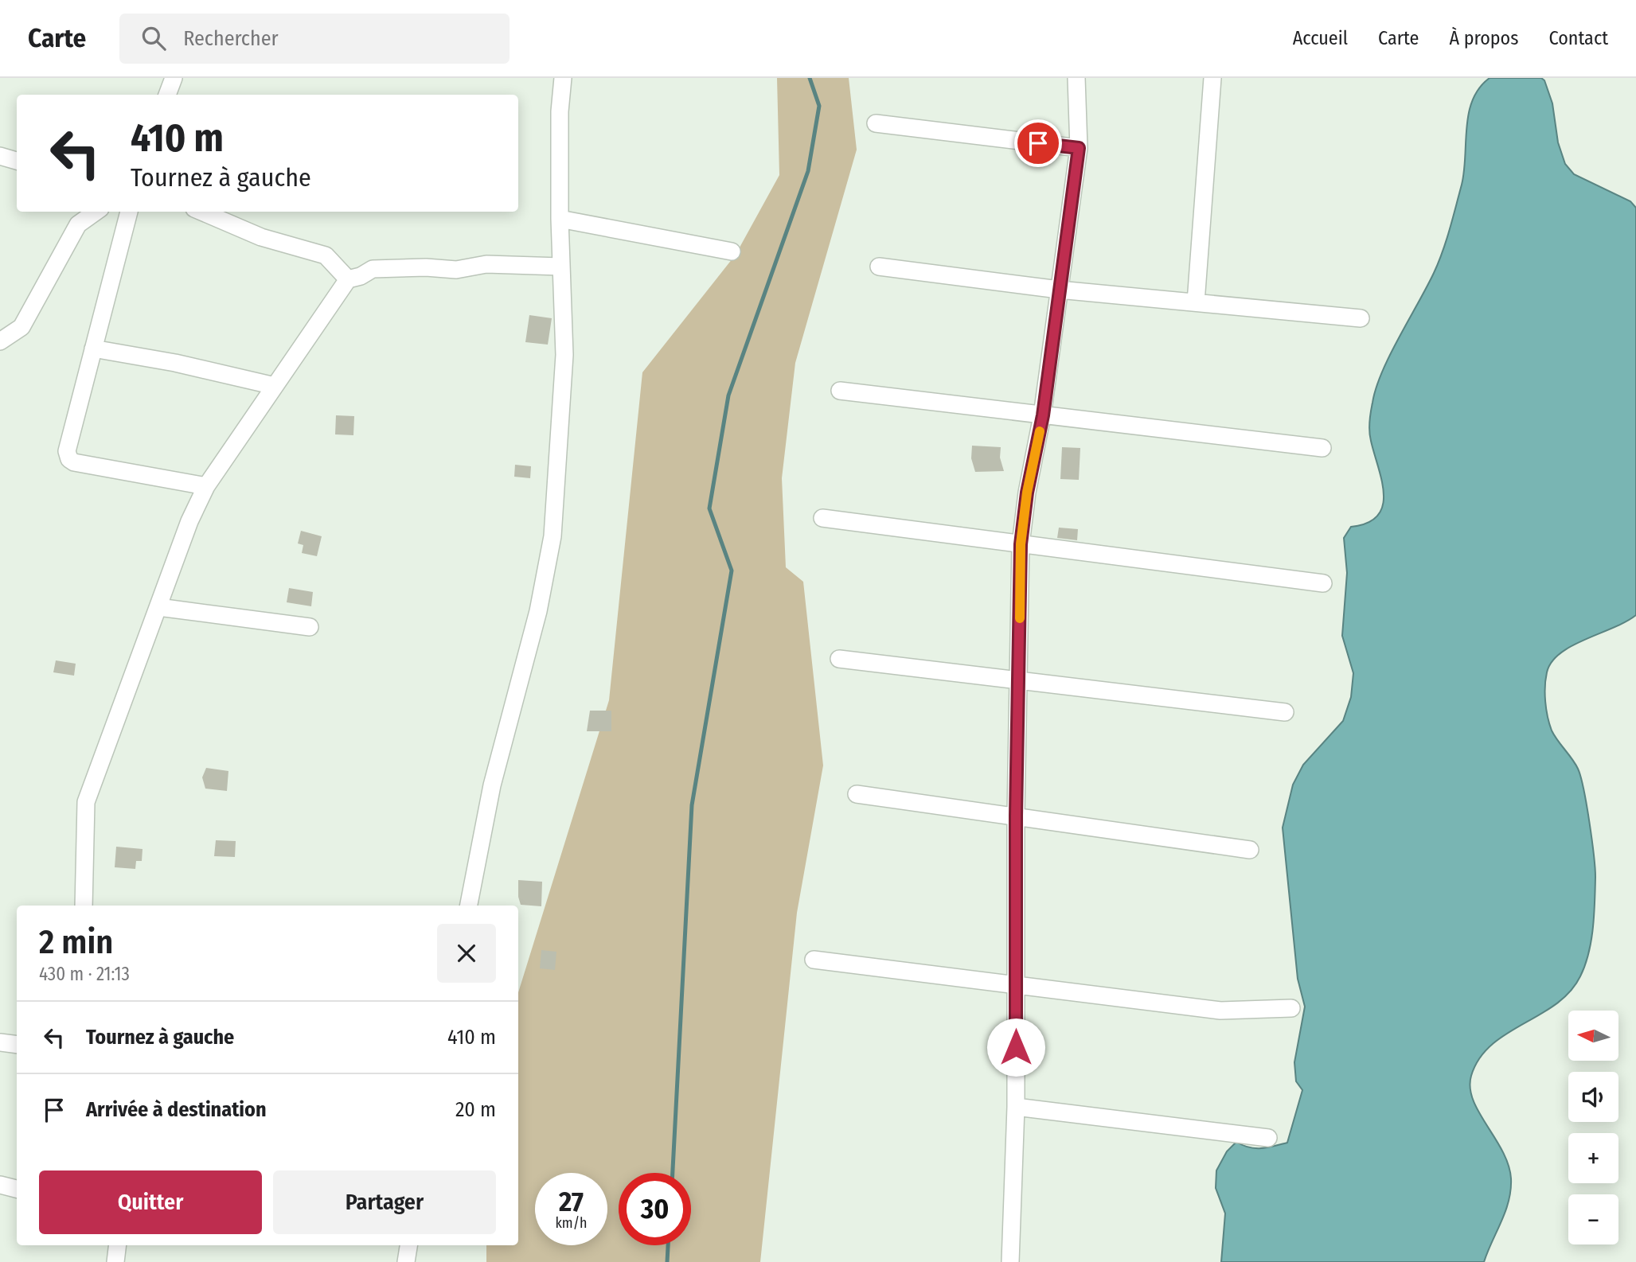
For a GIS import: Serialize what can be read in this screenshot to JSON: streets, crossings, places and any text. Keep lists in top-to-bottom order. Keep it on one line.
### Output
{"north":"left","page":{"header":"Carte","search":"Rechercher","nav":["Accueil","Carte","À propos","Contact"],"turn":["410 m","Tournez à gauche"],"heading":["2 min","430 m · 21:13"],"list":[{"name":"Tournez à gauche","value":"410 m"},{"name":"Arrivée à destination","value":"20 m"}],"map_buttons":["+","−"],"buttons":["Quitter","Partager"],"speed":"27 km/h","limit":"30"}}
